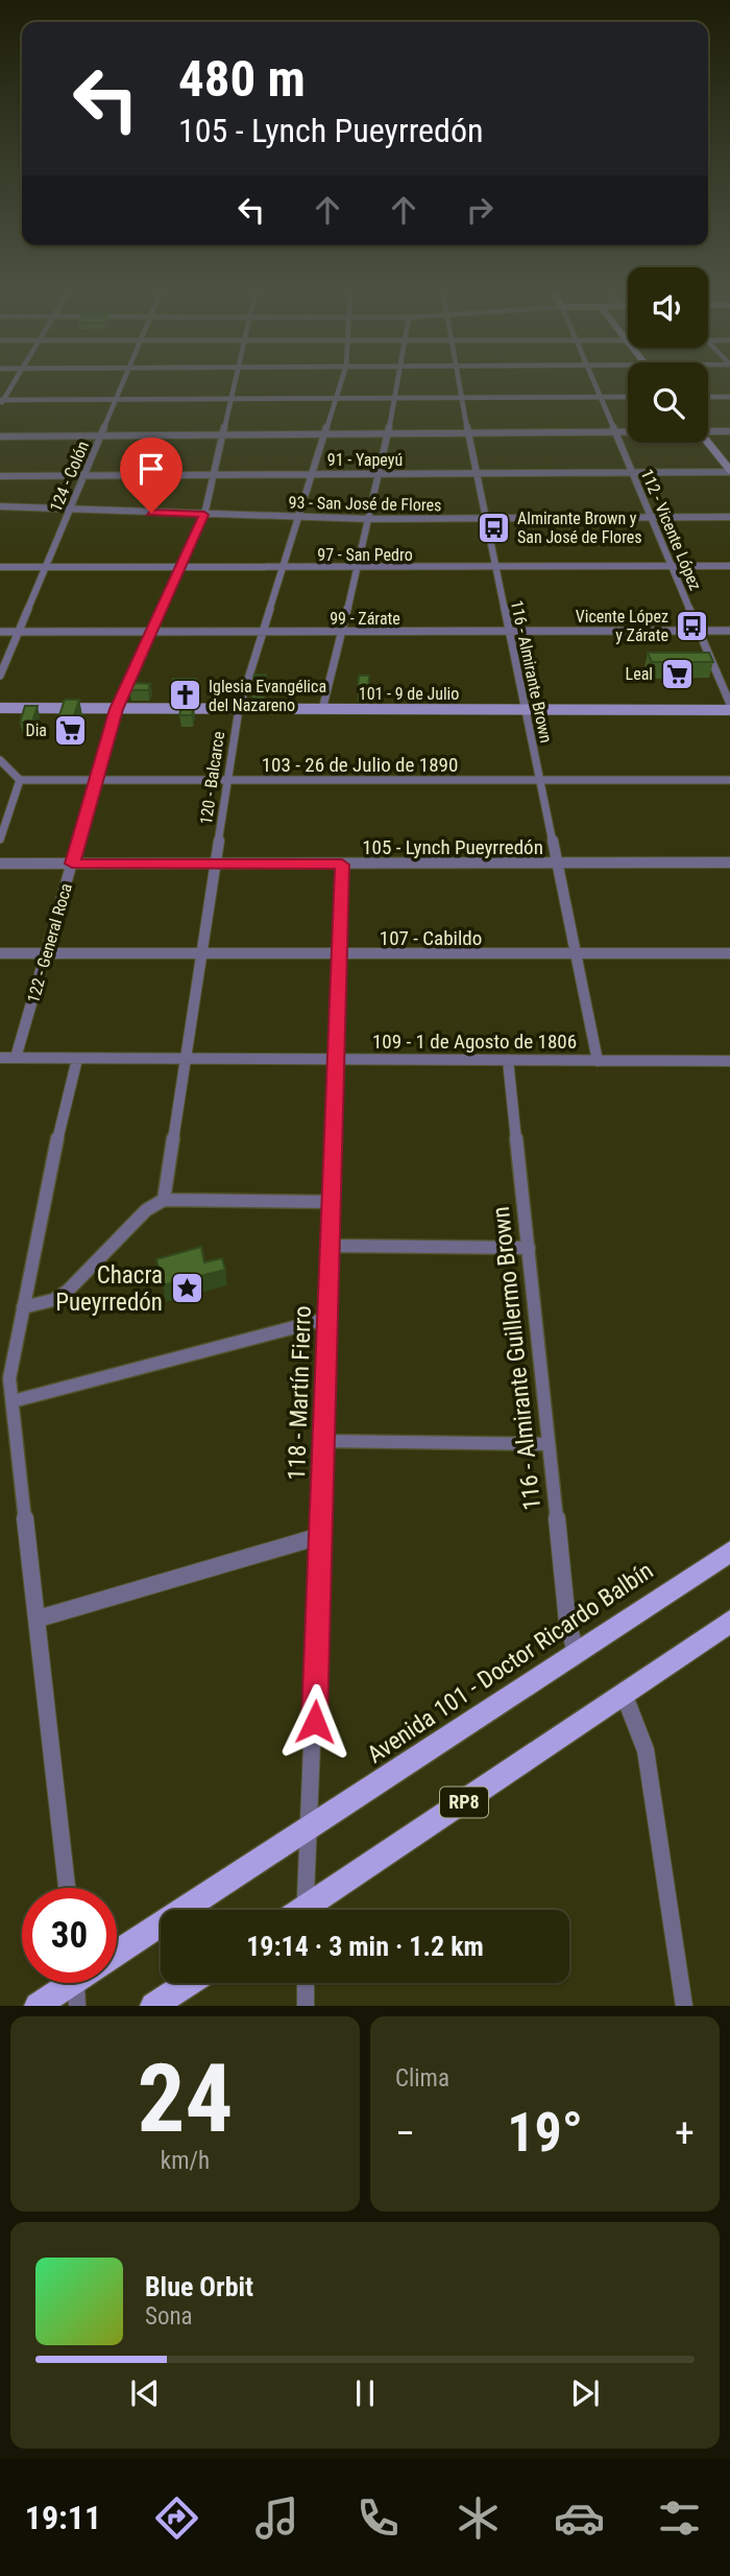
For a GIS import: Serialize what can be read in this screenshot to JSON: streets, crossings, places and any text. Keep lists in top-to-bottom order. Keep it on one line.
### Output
{"streets":{"main road":["Avenida 101 - Doctor Ricardo Balbín","RP8"],"street":["91 - Yapeyú","124 - Colón","93 - San José de Flores","112 - Vicente López","97 - San Pedro","99 - Zárate","116 - Almirante Brown","101 - 9 de Julio","103 - 26 de Julio de 1890","120 - Balcarce","105 - Lynch Pueyrredón","107 - Cabildo","122 - General Roca","109 - 1 de Agosto de 1806","116 - Almirante Guillermo Brown","118 - Martín Fierro"]},"crossings":[["91 - Yapeyú","124 - Colón"],["91 - Yapeyú","112 - Vicente López"],["91 - Yapeyú","116 - Almirante Brown"],["91 - Yapeyú","120 - Balcarce"],["91 - Yapeyú","122 - General Roca"],["124 - Colón","93 - San José de Flores"],["124 - Colón","97 - San Pedro"],["124 - Colón","99 - Zárate"],["93 - San José de Flores","112 - Vicente López"],["93 - San José de Flores","116 - Almirante Brown"],["93 - San José de Flores","120 - Balcarce"],["93 - San José de Flores","122 - General Roca"],["112 - Vicente López","97 - San Pedro"],["112 - Vicente López","99 - Zárate"],["97 - San Pedro","116 - Almirante Brown"],["97 - San Pedro","120 - Balcarce"],["97 - San Pedro","122 - General Roca"],["99 - Zárate","116 - Almirante Brown"],["99 - Zárate","120 - Balcarce"],["99 - Zárate","122 - General Roca"],["116 - Almirante Brown","101 - 9 de Julio"],["116 - Almirante Brown","103 - 26 de Julio de 1890"],["116 - Almirante Brown","105 - Lynch Pueyrredón"],["116 - Almirante Brown","107 - Cabildo"],["116 - Almirante Brown","109 - 1 de Agosto de 1806"],["101 - 9 de Julio","120 - Balcarce"],["101 - 9 de Julio","122 - General Roca"],["103 - 26 de Julio de 1890","120 - Balcarce"],["103 - 26 de Julio de 1890","122 - General Roca"],["120 - Balcarce","105 - Lynch Pueyrredón"],["120 - Balcarce","107 - Cabildo"],["120 - Balcarce","109 - 1 de Agosto de 1806"],["105 - Lynch Pueyrredón","122 - General Roca"],["105 - Lynch Pueyrredón","118 - Martín Fierro"],["107 - Cabildo","122 - General Roca"],["107 - Cabildo","118 - Martín Fierro"],["122 - General Roca","109 - 1 de Agosto de 1806"],["109 - 1 de Agosto de 1806","116 - Almirante Guillermo Brown"],["109 - 1 de Agosto de 1806","118 - Martín Fierro"],["116 - Almirante Guillermo Brown","Avenida 101 - Doctor Ricardo Balbín"],["118 - Martín Fierro","Avenida 101 - Doctor Ricardo Balbín"]],"places":{"bus stop":["Almirante Brown y San José de Flores","Vicente López y Zárate"],"supermarket":["Leal","Dia"],"church":["Iglesia Evangélica del Nazareno"],"place":["Chacra Pueyrredón"]},"page":{"turn":["480 m","105 - Lynch Pueyrredón"],"limit":"30","trip":"19:14 · 3 min · 1.2 km","tile":[["24","km/h"],"Clima"],"heat":["−","19°","+"],"song":["Blue Orbit","Sona"],"tabs":"19:11"}}
